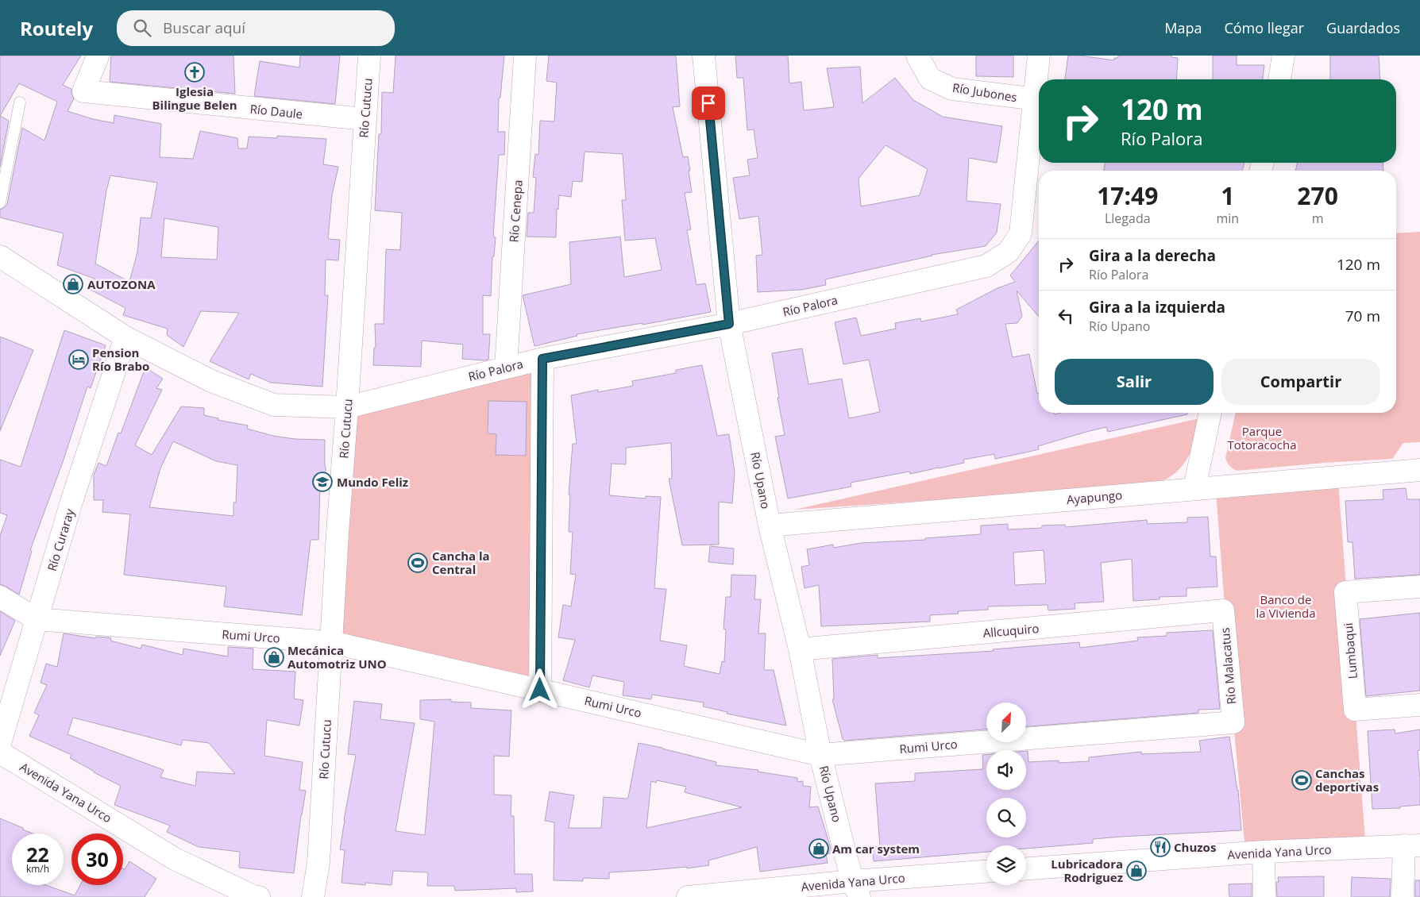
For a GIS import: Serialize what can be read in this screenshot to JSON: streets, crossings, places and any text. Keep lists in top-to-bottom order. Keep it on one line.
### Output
{"streets":{"street":["Río Jubones","Río Cutucu","Río Daule","Río Cenepa","Río Palora","Río Upano","Ayapungo","Río Curaray","Allcuquiro","Rumi Urco","Lumbaqui","Río Malacatus","Avenida Yana Urco"]},"crossings":[["Río Jubones","Río Palora"],["Río Cutucu","Río Daule"],["Río Cutucu","Río Palora"],["Río Cutucu","Rumi Urco"],["Río Cenepa","Río Palora"],["Río Palora","Río Upano"],["Río Palora","Río Curaray"],["Río Upano","Ayapungo"],["Río Upano","Allcuquiro"],["Río Upano","Rumi Urco"],["Río Upano","Avenida Yana Urco"],["Río Curaray","Rumi Urco"],["Allcuquiro","Río Malacatus"],["Rumi Urco","Río Malacatus"]],"parks":["Parque Totoracocha","Banco de la Vivienda"],"places":{"church":["Iglesia Bilingue Belen"],"shop":["AUTOZONA","Mecánica Automotriz UNO","Am car system","Lubricadora Rodriguez"],"hotel":["Pension Río Brabo"],"school or university":["Mundo Feliz"],"sports":["Cancha la Central","Canchas deportivas"],"restaurant":["Chuzos"]},"north":"top right","page":{"header":"Routely","search":"Buscar aquí","nav":["Mapa","Cómo llegar","Guardados"],"turn":["120 m","Río Palora"],"eta":["17:49","Llegada","1","min","270","m"],"list":[{"name":"Gira a la derecha","note":"Río Palora","value":"120 m"},{"name":"Gira a la izquierda","note":"Río Upano","value":"70 m"}],"buttons":["Salir","Compartir"],"speed":"22 km/h","limit":"30"}}
